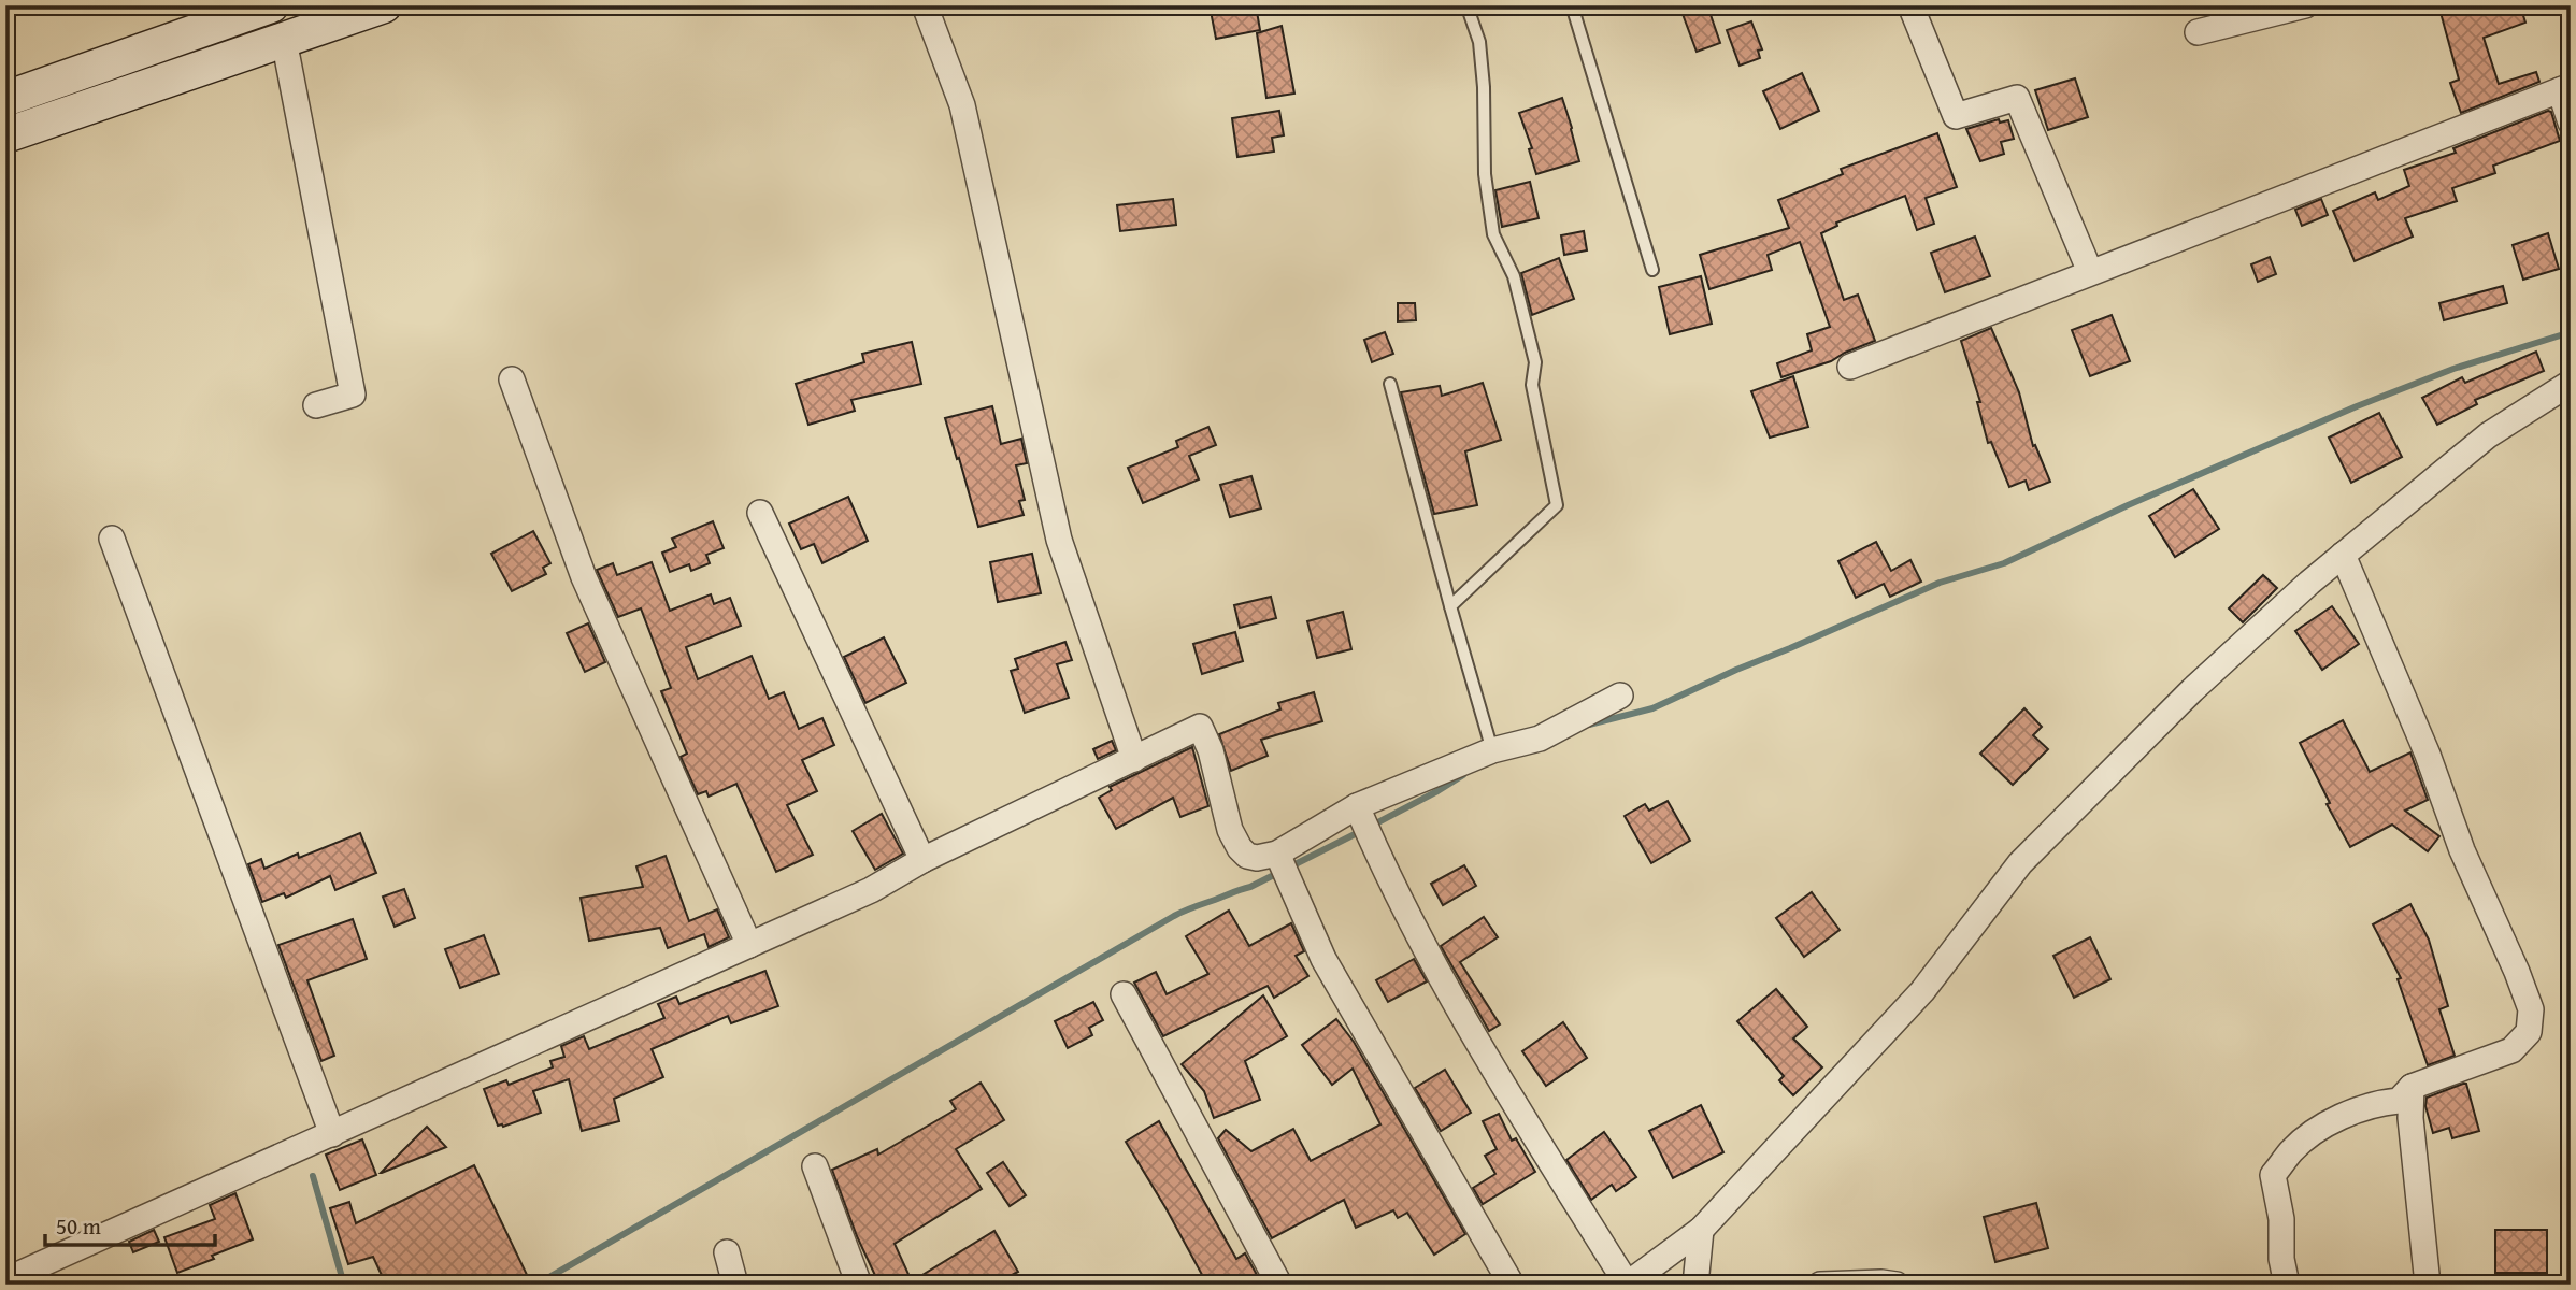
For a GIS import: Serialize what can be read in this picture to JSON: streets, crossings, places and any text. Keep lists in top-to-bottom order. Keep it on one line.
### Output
{"scale_bar":"50 m"}
